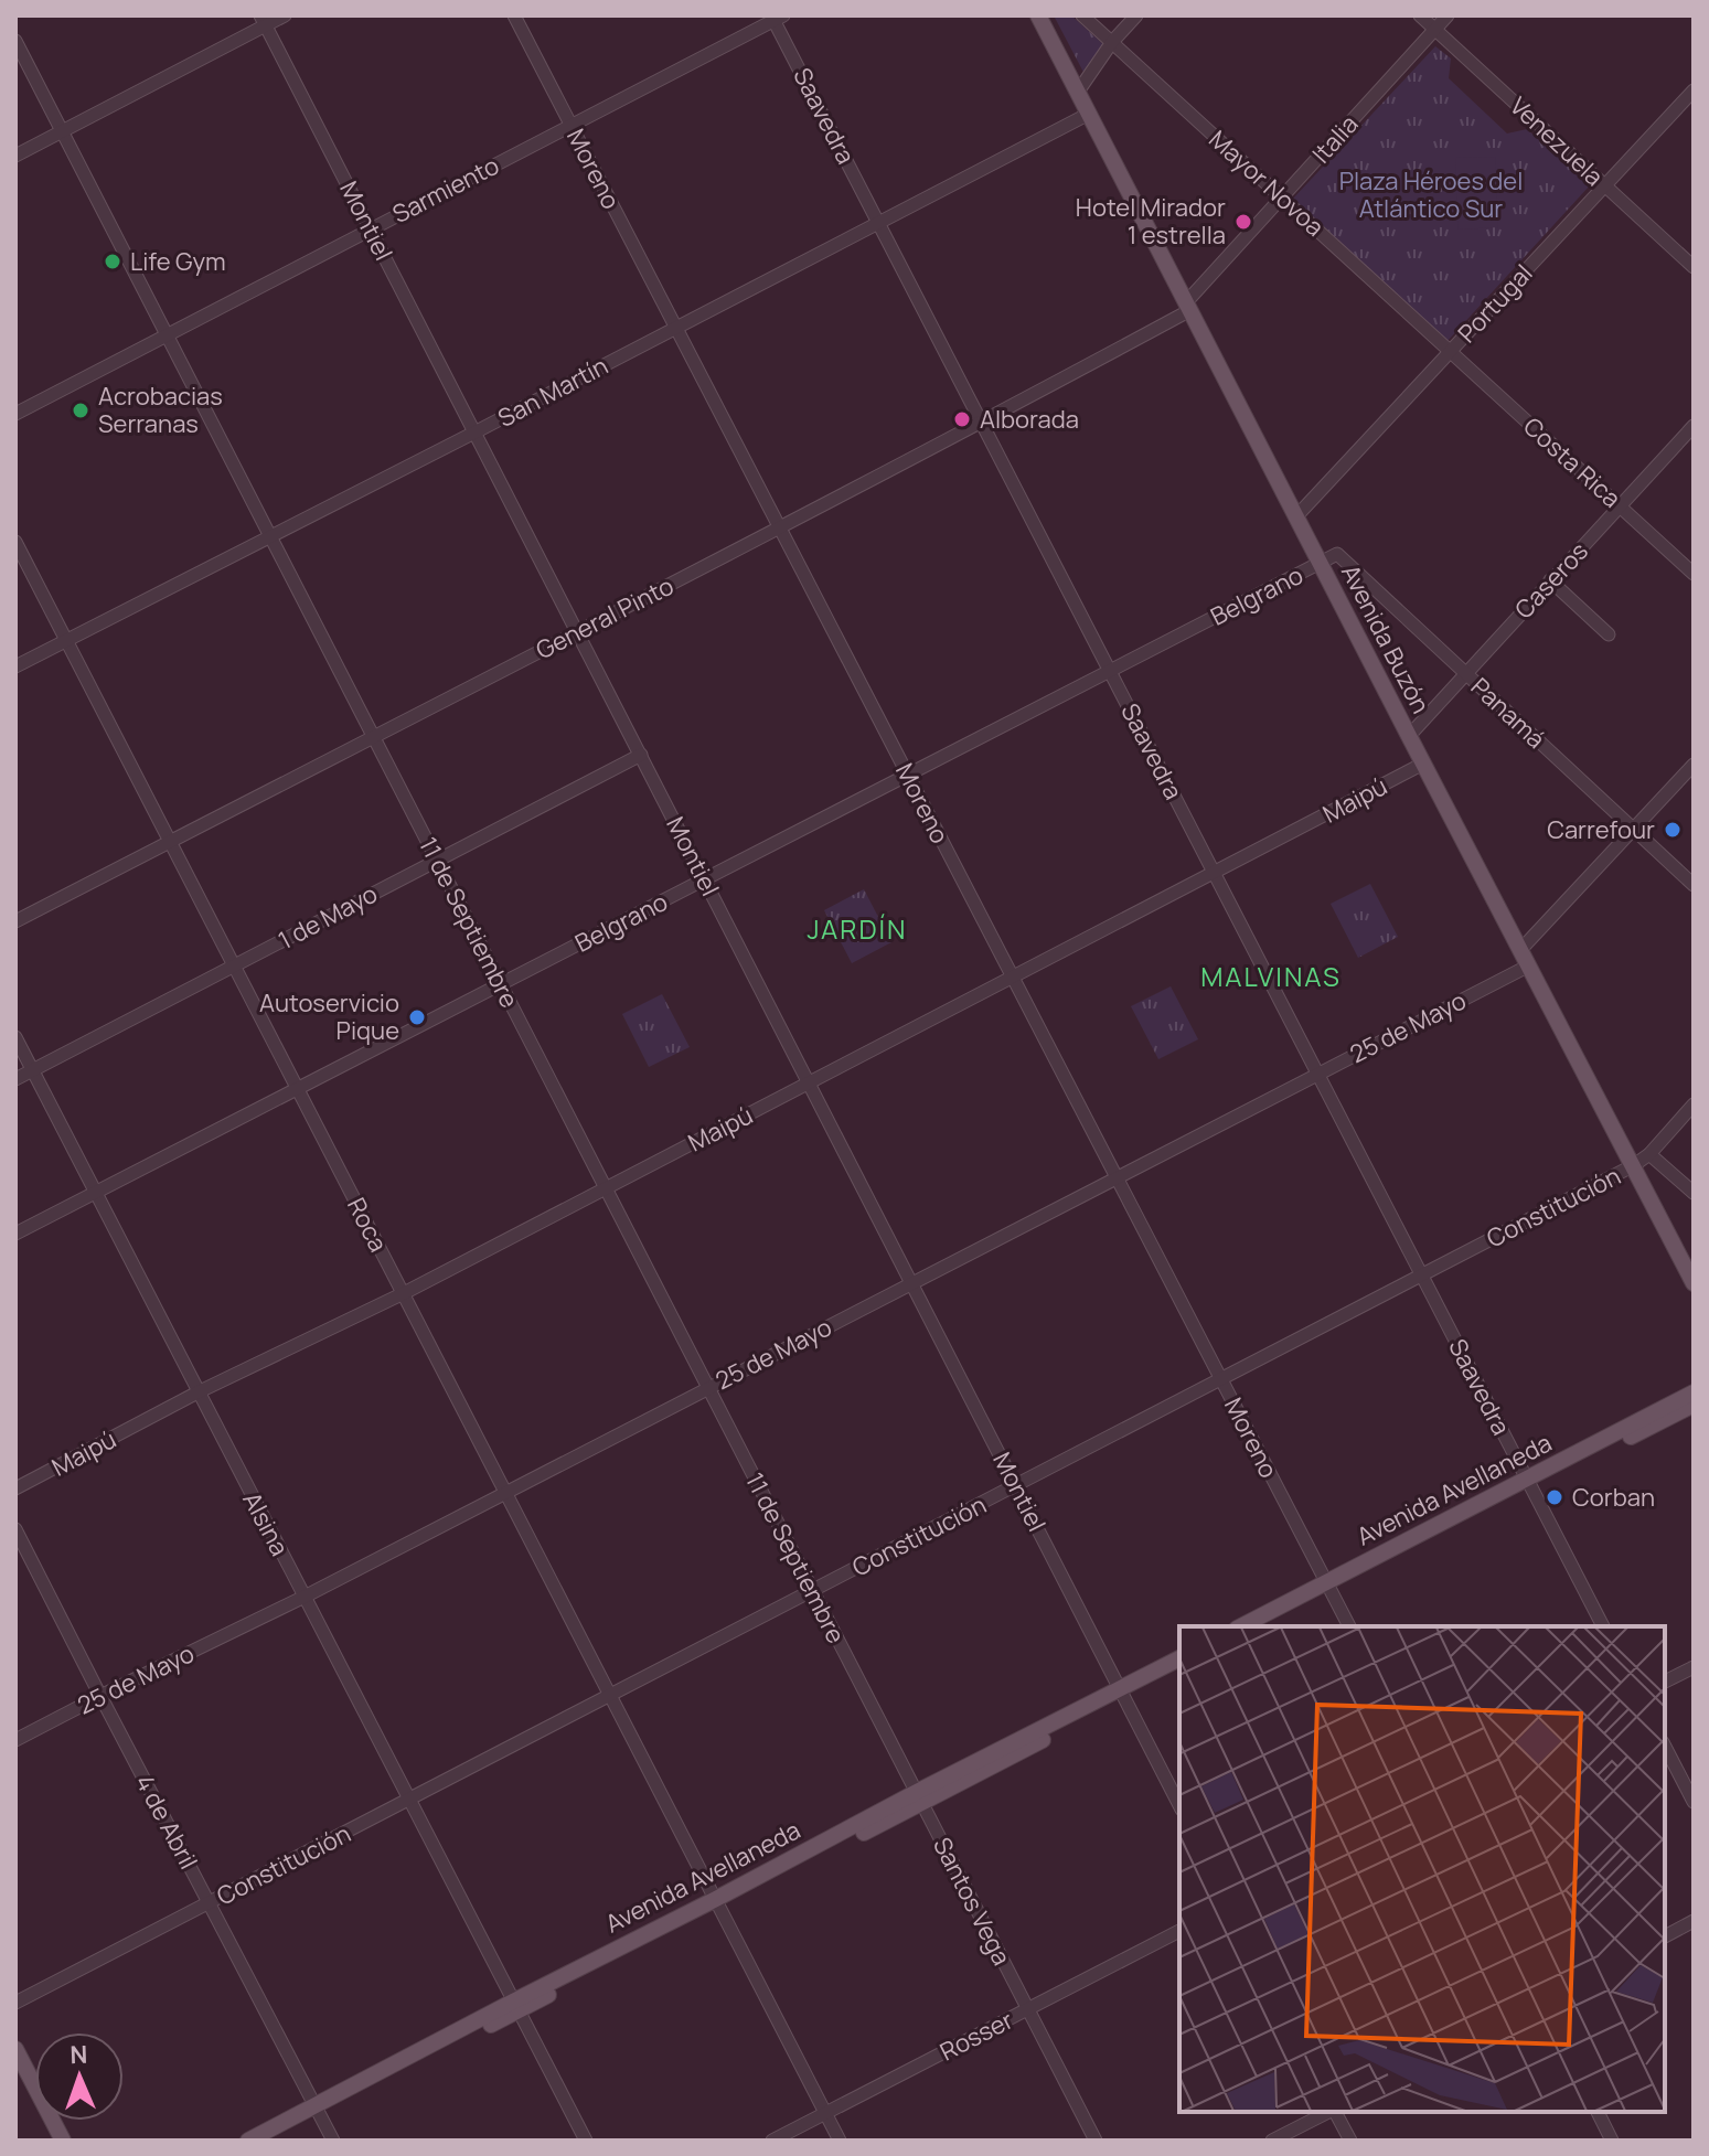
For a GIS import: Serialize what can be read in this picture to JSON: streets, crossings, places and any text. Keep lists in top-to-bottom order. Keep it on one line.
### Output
{"streets":{"main road":["Avenida Buzón","Avenida Avellaneda"],"street":["Saavedra","Italia","Venezuela","Moreno","Mayor Novoa","Sarmiento","Montiel","Portugal","San Martín","Costa Rica","Caseros","Belgrano","General Pinto","Panamá","Maipú","1 de Mayo","11 de Septiembre","25 de Mayo","Constitución","Roca","Alsina","4 de Abril","Santos Vega","Rosser"]},"crossings":[["Saavedra","Sarmiento"],["Saavedra","San Martín"],["Saavedra","Belgrano"],["Saavedra","General Pinto"],["Saavedra","Maipú"],["Saavedra","25 de Mayo"],["Saavedra","Constitución"],["Saavedra","Avenida Avellaneda"],["Italia","Venezuela"],["Italia","Mayor Novoa"],["Italia","General Pinto"],["Italia","Avenida Buzón"],["Venezuela","Portugal"],["Moreno","Sarmiento"],["Moreno","San Martín"],["Moreno","Belgrano"],["Moreno","General Pinto"],["Moreno","Maipú"],["Moreno","25 de Mayo"],["Moreno","Constitución"],["Moreno","Avenida Avellaneda"],["Mayor Novoa","Portugal"],["Mayor Novoa","Costa Rica"],["Sarmiento","Montiel"],["Sarmiento","11 de Septiembre"],["Montiel","San Martín"],["Montiel","Belgrano"],["Montiel","General Pinto"],["Montiel","Maipú"],["Montiel","1 de Mayo"],["Montiel","25 de Mayo"],["Montiel","Constitución"],["Montiel","Avenida Avellaneda"],["Portugal","Costa Rica"],["Portugal","Avenida Buzón"],["San Martín","Avenida Buzón"],["San Martín","11 de Septiembre"],["San Martín","Roca"],["Costa Rica","Caseros"],["Caseros","Avenida Buzón"],["Caseros","Panamá"],["Belgrano","Avenida Buzón"],["Belgrano","Panamá"],["Belgrano","11 de Septiembre"],["Belgrano","Roca"],["Belgrano","Alsina"],["General Pinto","Avenida Buzón"],["General Pinto","11 de Septiembre"],["General Pinto","Roca"],["Avenida Buzón","Panamá"],["Avenida Buzón","Maipú"],["Avenida Buzón","25 de Mayo"],["Avenida Buzón","Constitución"],["Panamá","25 de Mayo"],["Maipú","11 de Septiembre"],["Maipú","Roca"],["Maipú","Alsina"],["1 de Mayo","11 de Septiembre"],["1 de Mayo","Roca"],["1 de Mayo","Alsina"],["11 de Septiembre","25 de Mayo"],["11 de Septiembre","Constitución"],["11 de Septiembre","Avenida Avellaneda"],["11 de Septiembre","Santos Vega"],["25 de Mayo","Roca"],["25 de Mayo","Alsina"],["25 de Mayo","4 de Abril"],["Constitución","Roca"],["Constitución","Alsina"],["Constitución","4 de Abril"],["Roca","Avenida Avellaneda"],["Roca","Rosser"],["Avenida Avellaneda","Alsina"],["Avenida Avellaneda","4 de Abril"],["Avenida Avellaneda","Santos Vega"],["Santos Vega","Rosser"]],"districts":["JARDÍN","MALVINAS"],"parks":["Plaza Héroes del Atlántico Sur"],"places":["Hotel Mirador 1 estrella","Life Gym","Acrobacias Serranas","Alborada","Carrefour","Autoservicio Pique","Corban"],"north":"top"}
